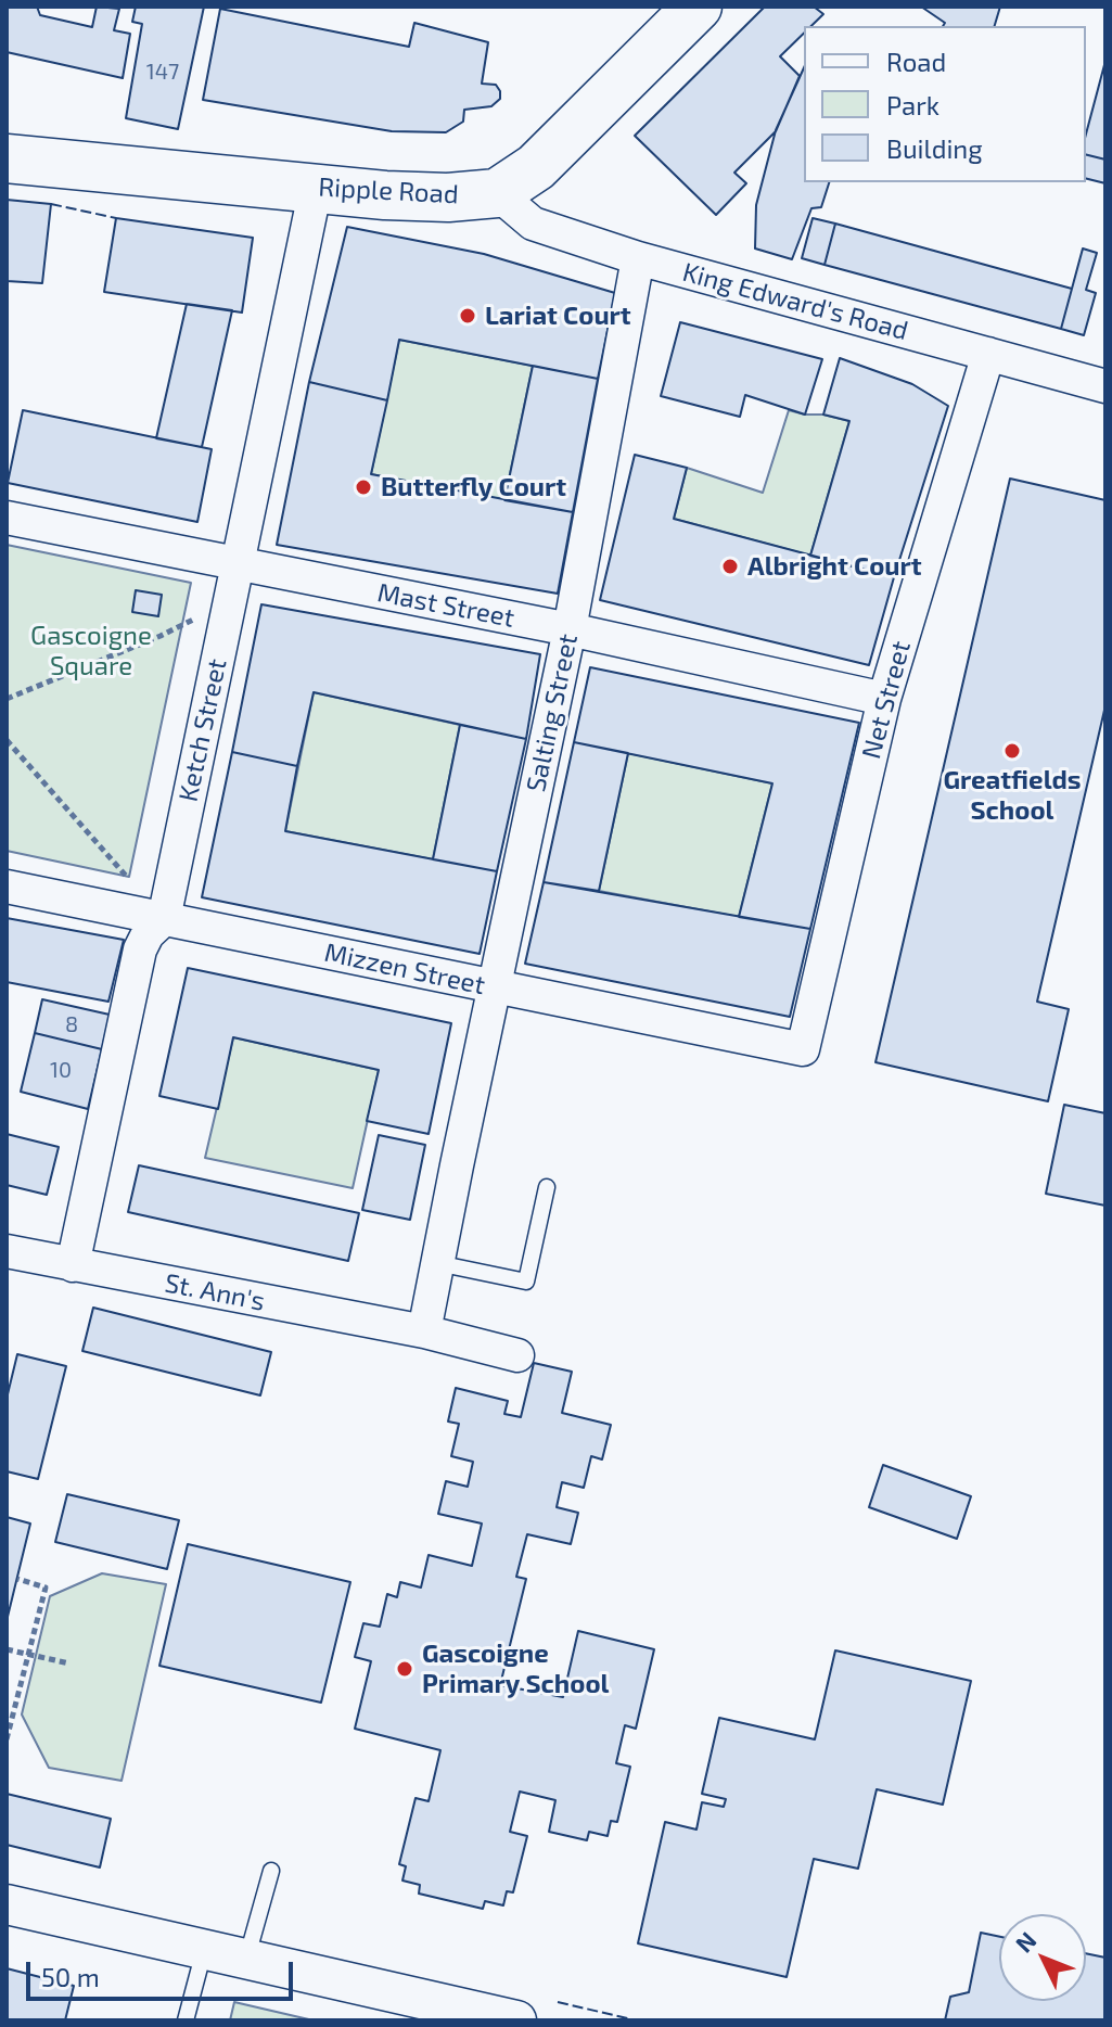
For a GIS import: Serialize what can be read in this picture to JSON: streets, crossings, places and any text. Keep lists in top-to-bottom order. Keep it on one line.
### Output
{"streets":{"main road":["Ripple Road"],"street":["King Edward's Road","Mast Street","Net Street","Salting Street","Ketch Street","Mizzen Street","St. Ann's"]},"crossings":[["Ripple Road","King Edward's Road"],["Ripple Road","Ketch Street"],["King Edward's Road","Net Street"],["King Edward's Road","Salting Street"],["Mast Street","Net Street"],["Mast Street","Salting Street"],["Mast Street","Ketch Street"],["Net Street","Mizzen Street"],["Salting Street","Mizzen Street"],["Ketch Street","Mizzen Street"],["Ketch Street","St. Ann's"]],"parks":["Gascoigne Square"],"places":["Lariat Court","Butterfly Court","Albright Court","Greatfields School","Gascoigne Primary School"],"house_numbers":["147","8","10"],"legend":["Road","Park","Building"],"scale_bar":"50 m","north":"top left"}
